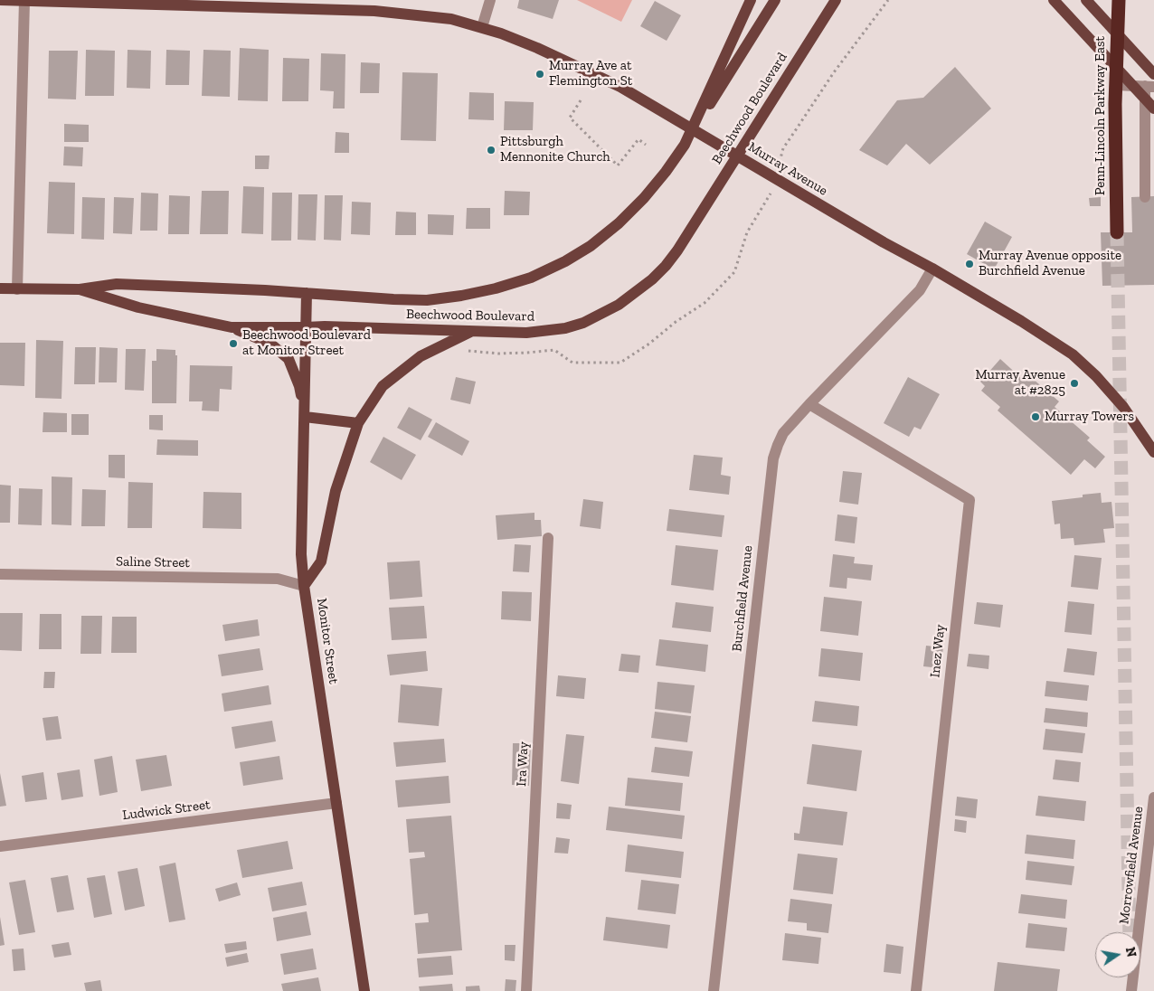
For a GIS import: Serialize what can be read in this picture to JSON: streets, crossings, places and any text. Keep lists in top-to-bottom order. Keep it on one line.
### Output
{"streets":{"highway":["Penn-Lincoln Parkway East"],"main road":["Beechwood Boulevard","Murray Avenue","Monitor Street"],"street":["Saline Street","Burchfield Avenue","Inez Way","Ira Way","Ludwick Street","Morrowfield Avenue"]},"crossings":[["Beechwood Boulevard","Monitor Street"],["Murray Avenue","Burchfield Avenue"],["Saline Street","Monitor Street"],["Burchfield Avenue","Inez Way"],["Monitor Street","Ludwick Street"]],"places":["Murray Ave at Flemington St","Pittsburgh Mennonite Church","Murray Avenue opposite Burchfield Avenue","Beechwood Boulevard at Monitor Street","Murray Avenue at #2825","Murray Towers"],"north":"right"}
